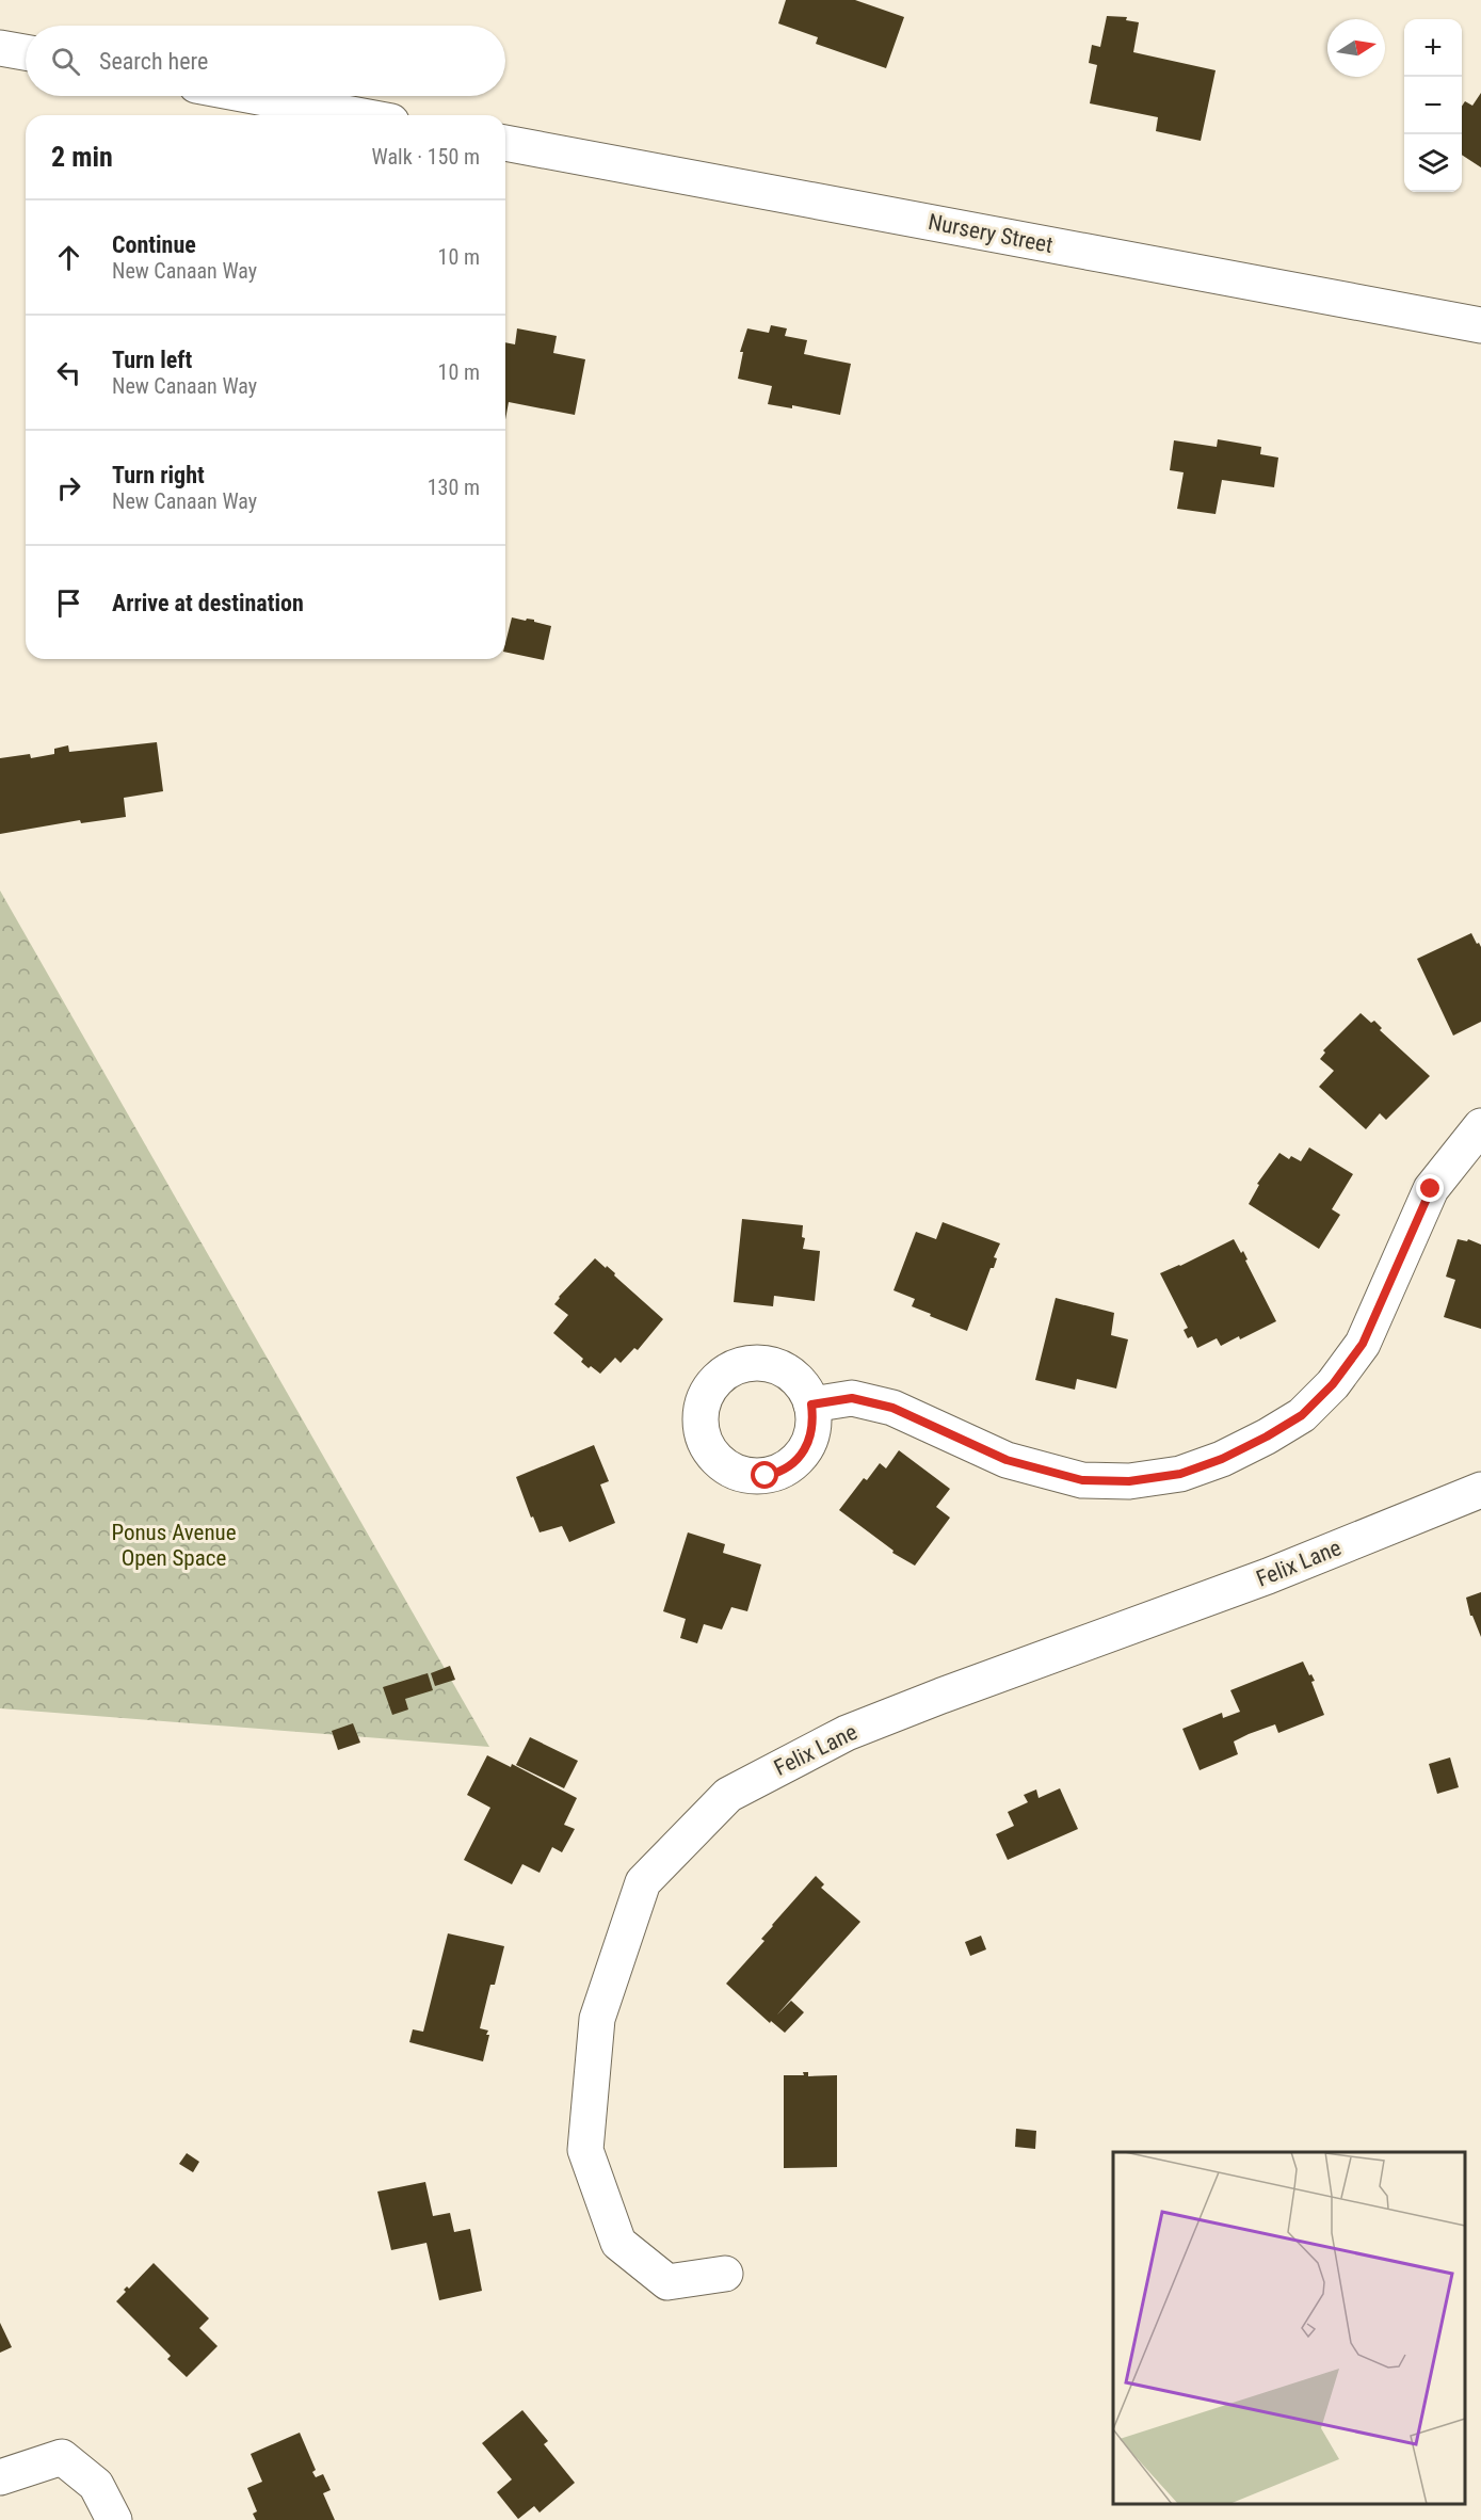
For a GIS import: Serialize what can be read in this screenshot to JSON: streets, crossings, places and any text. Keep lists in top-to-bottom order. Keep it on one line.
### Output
{"streets":{"street":["Nursery Street","Felix Lane"]},"parks":["Ponus Avenue Open Space"],"north":"right","page":{"map_buttons":["+","−"],"search":"Search here","heading":["2 min","Walk · 150 m"],"list":[["Continue","New Canaan Way","10 m"],["Turn left","New Canaan Way","10 m"],["Turn right","New Canaan Way","130 m"],"Arrive at destination"]}}
